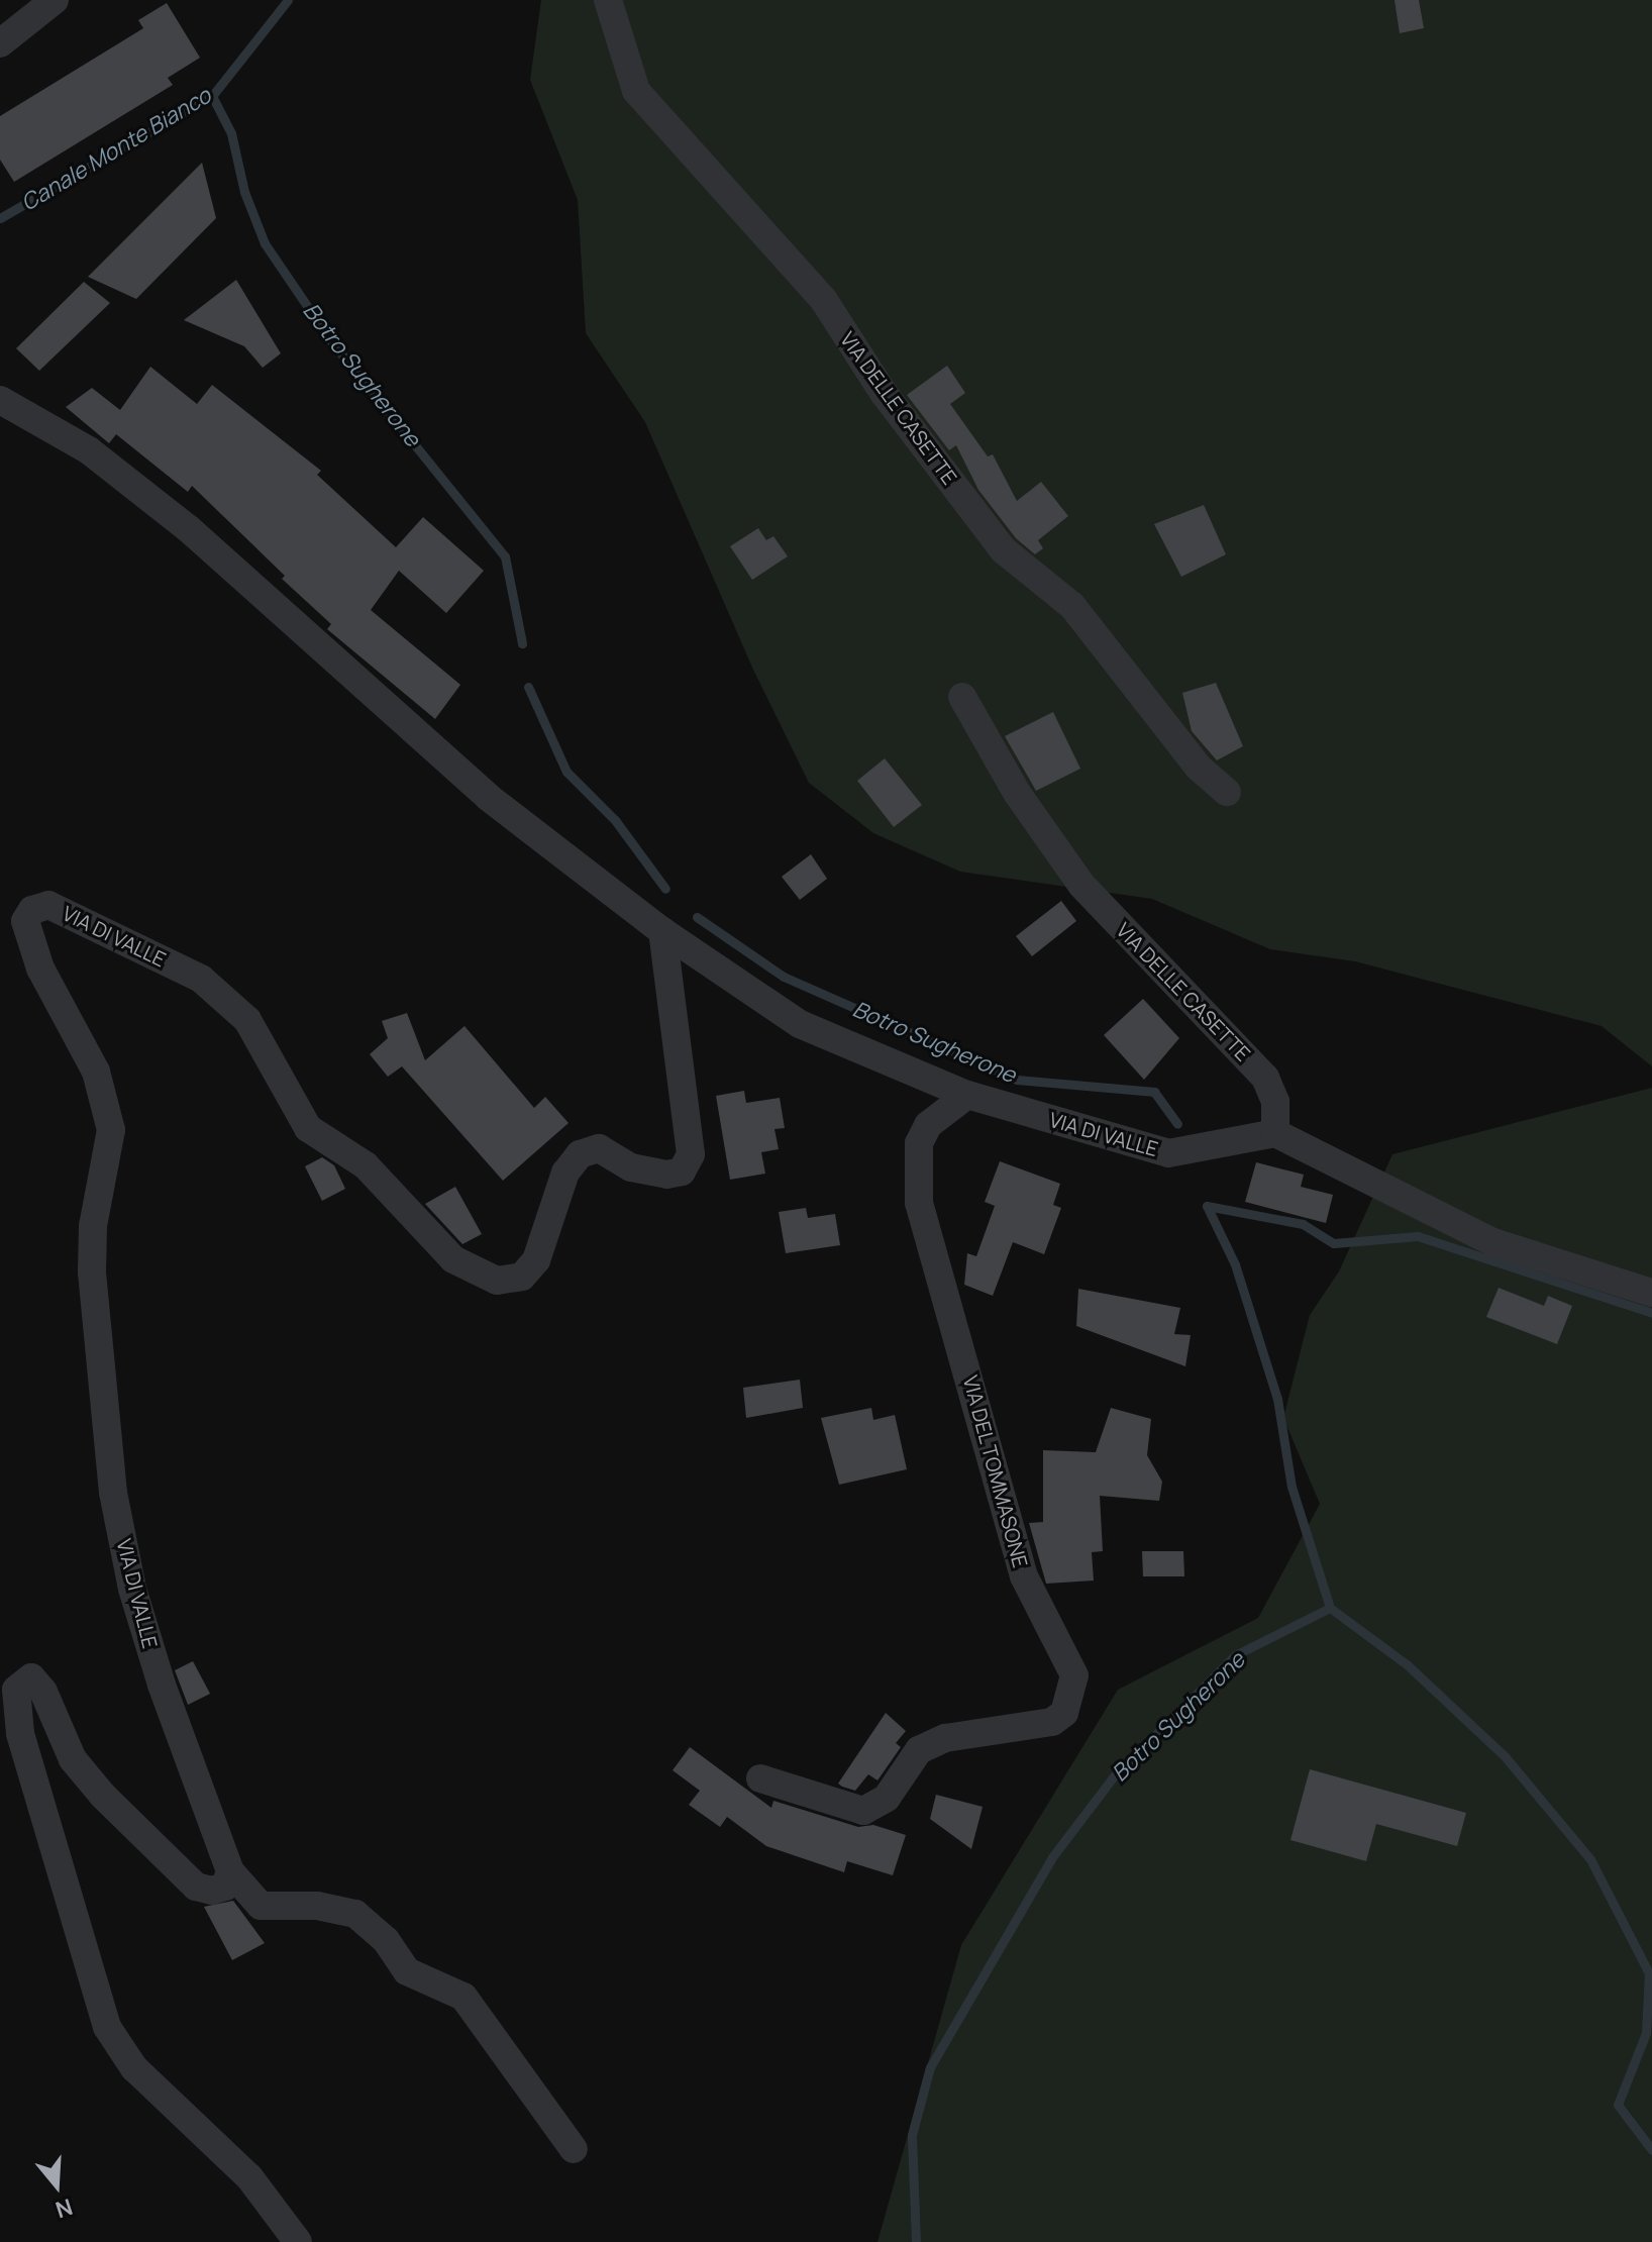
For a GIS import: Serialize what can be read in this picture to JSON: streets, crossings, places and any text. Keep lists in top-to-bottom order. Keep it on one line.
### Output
{"streets":{"street":["VIA DELLE CASETTE","VIA DI VALLE","VIA DEL TOMMASONE"]},"crossings":[["VIA DELLE CASETTE","VIA DI VALLE"],["VIA DI VALLE","VIA DEL TOMMASONE"]],"water":["Canale Monte Bianco","Botro Sugherone"],"north":"bottom"}
